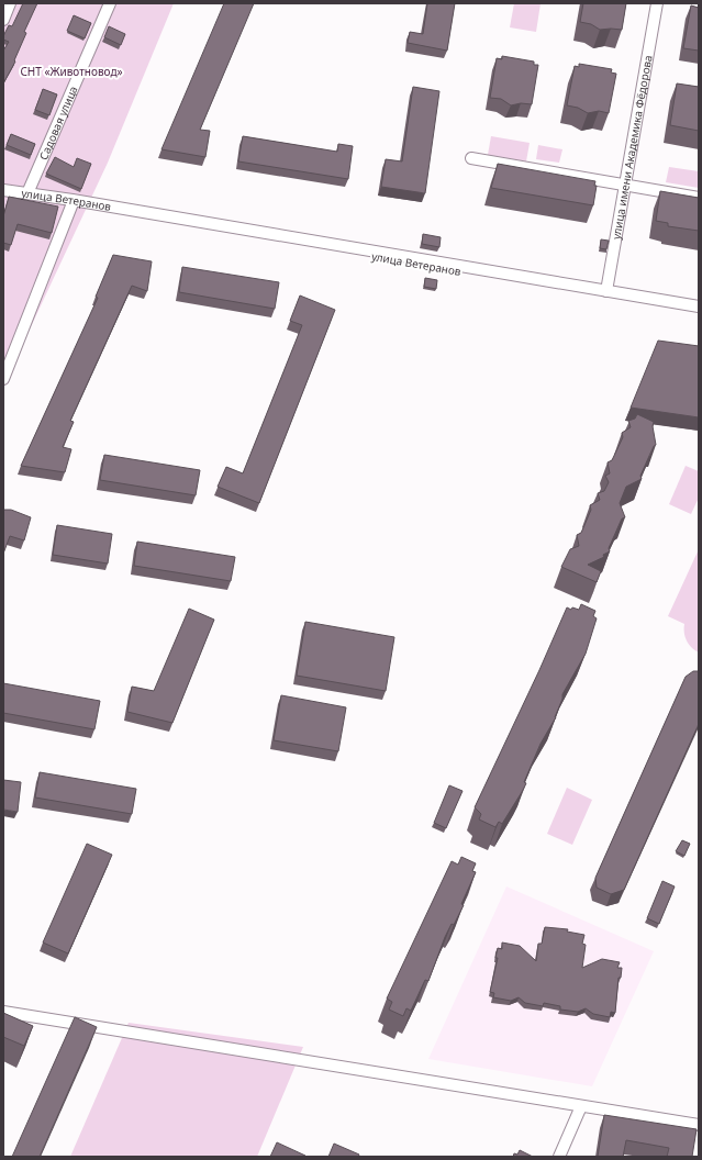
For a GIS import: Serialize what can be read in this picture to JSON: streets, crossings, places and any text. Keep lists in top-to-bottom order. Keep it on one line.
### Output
{"streets":{"street":["Садовая улица","улица имени Академика Фёдорова","улица Ветеранов"]},"crossings":[["Садовая улица","улица Ветеранов"],["улица имени Академика Фёдорова","улица Ветеранов"]],"parks":["СНТ «Животновод»"]}
